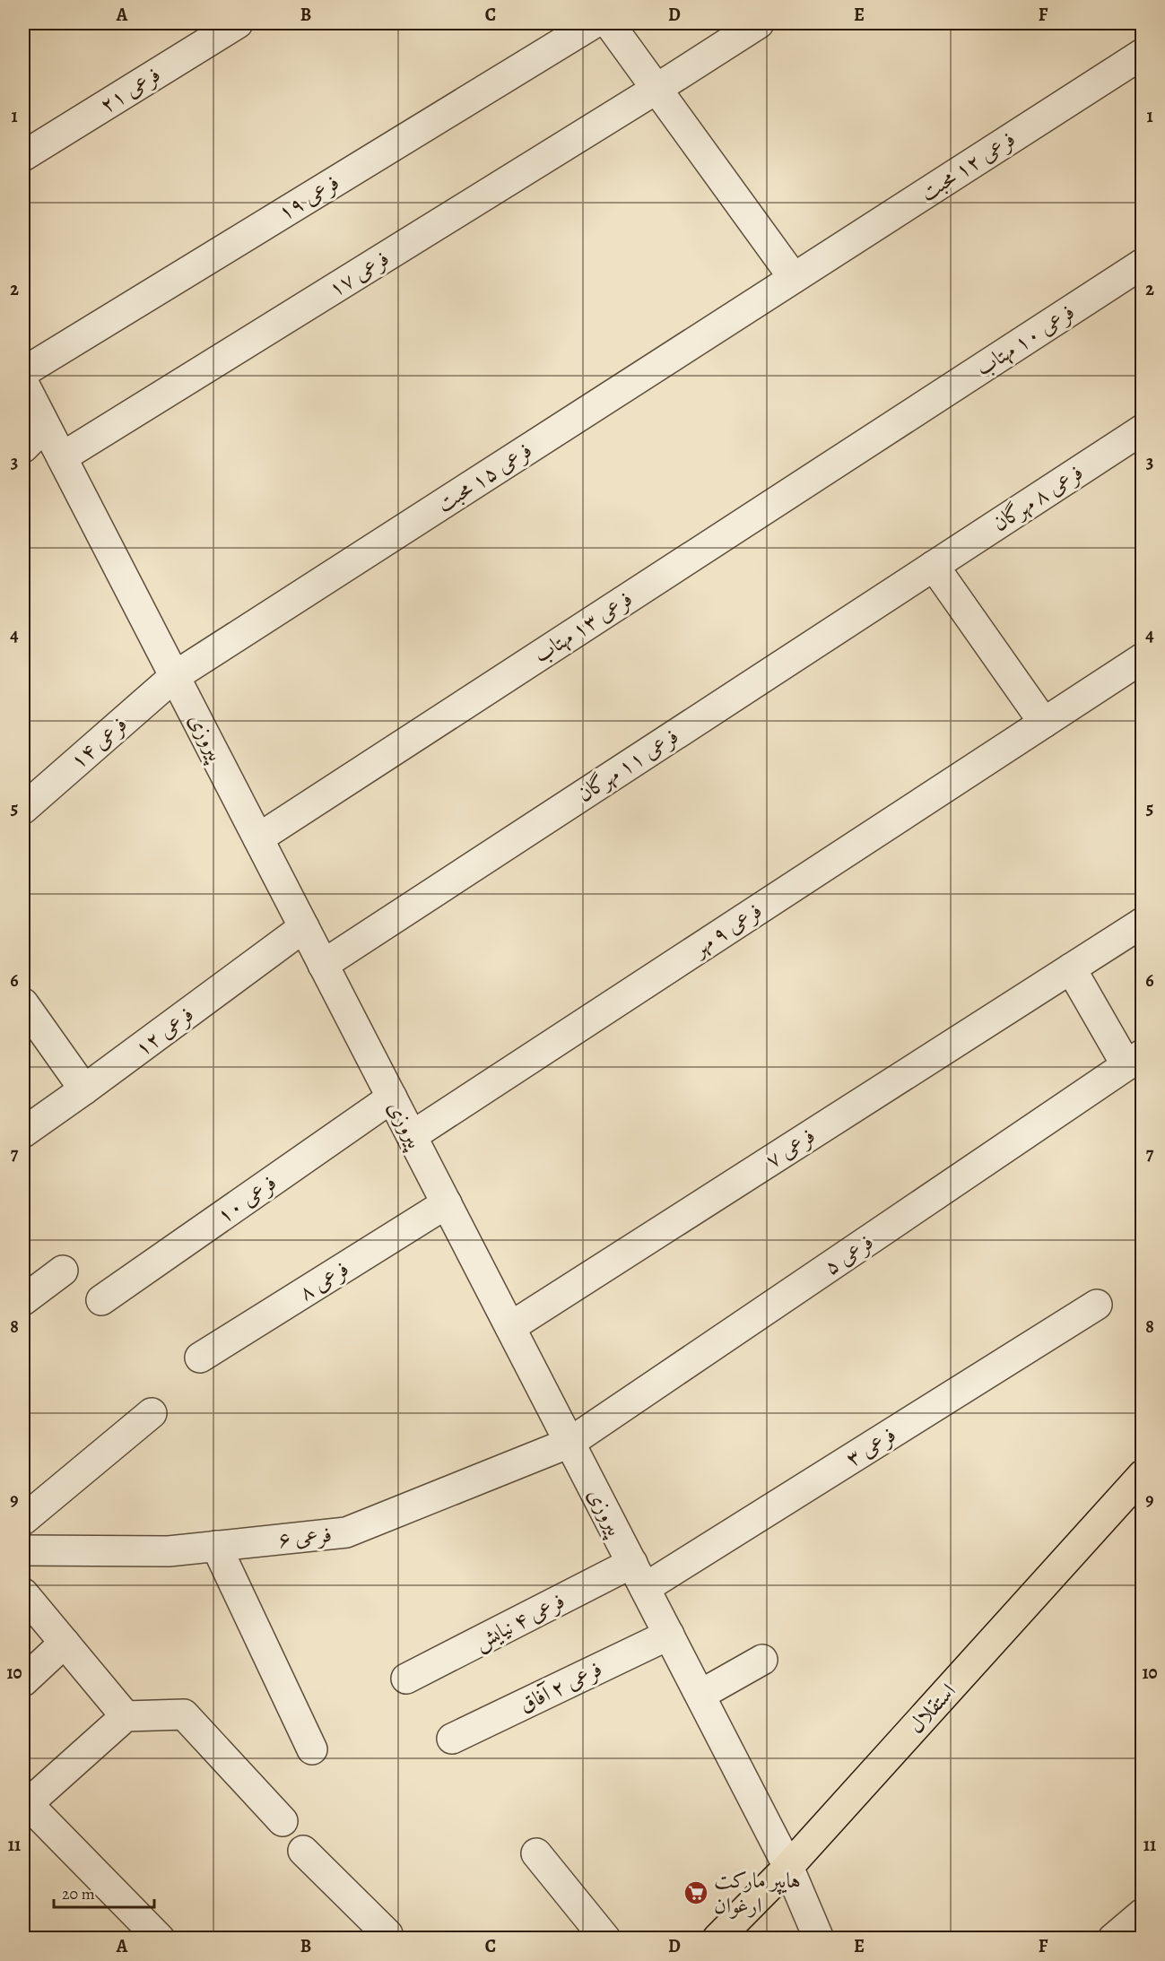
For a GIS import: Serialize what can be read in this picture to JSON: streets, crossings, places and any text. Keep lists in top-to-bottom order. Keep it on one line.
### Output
{"streets":{"main road":["استقلال"],"street":["فرعی ۲۱","فرعی ۱۲ محبت","فرعی ۱۹","فرعی ۱۷","فرعی ۱۰ مهتاب","فرعی ۱۵ محبت","فرعی ۸ مهرگان","فرعی ۱۳ مهتاب","پیروزی","فرعی ۱۴","فرعی ۱۱ مهرگان","فرعی ۹ مهر","فرعی ۱۲","فرعی ۷","فرعی ۱۰","فرعی ۵","فرعی ۸","فرعی ۳","فرعی ۶","فرعی ۴ نیایش","فرعی ۲ آفاق"]},"crossings":[["فرعی ۱۲ محبت","فرعی ۱۵ محبت"],["فرعی ۱۷","پیروزی"],["فرعی ۱۰ مهتاب","فرعی ۱۳ مهتاب"],["فرعی ۱۵ محبت","پیروزی"],["فرعی ۱۵ محبت","فرعی ۱۴"],["فرعی ۸ مهرگان","فرعی ۱۱ مهرگان"],["فرعی ۱۳ مهتاب","پیروزی"],["پیروزی","فرعی ۱۴"],["پیروزی","فرعی ۱۱ مهرگان"],["پیروزی","فرعی ۹ مهر"],["پیروزی","فرعی ۱۲"],["پیروزی","فرعی ۷"],["پیروزی","فرعی ۱۰"],["پیروزی","فرعی ۵"],["پیروزی","فرعی ۸"],["پیروزی","فرعی ۳"],["پیروزی","فرعی ۶"],["پیروزی","فرعی ۴ نیایش"],["پیروزی","فرعی ۲ آفاق"],["پیروزی","استقلال"],["فرعی ۵","فرعی ۶"],["فرعی ۳","فرعی ۴ نیایش"]],"places":{"supermarket":["هایپر مارکت ارغوان"]},"scale_bar":"20 m","grid":{"columns":["A","B","C","D","E","F"],"rows":["1","2","3","4","5","6","7","8","9","10","11"]}}
